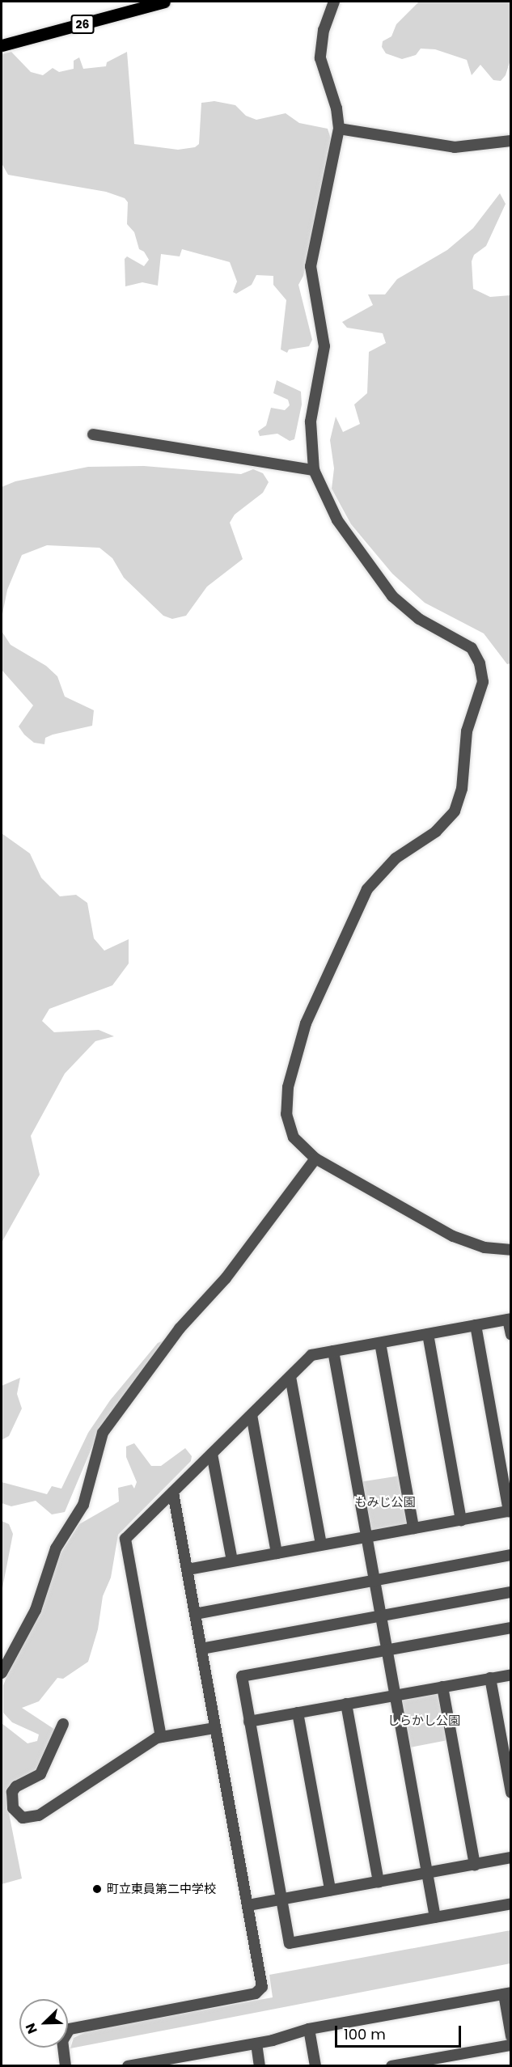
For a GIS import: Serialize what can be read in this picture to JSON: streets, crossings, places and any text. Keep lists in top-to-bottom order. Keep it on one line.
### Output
{"streets":{"main road":["26"]},"parks":["もみじ公園","しらかし公園"],"places":["町立東員第二中学校"],"scale_bar":"100 m","north":"bottom left"}
